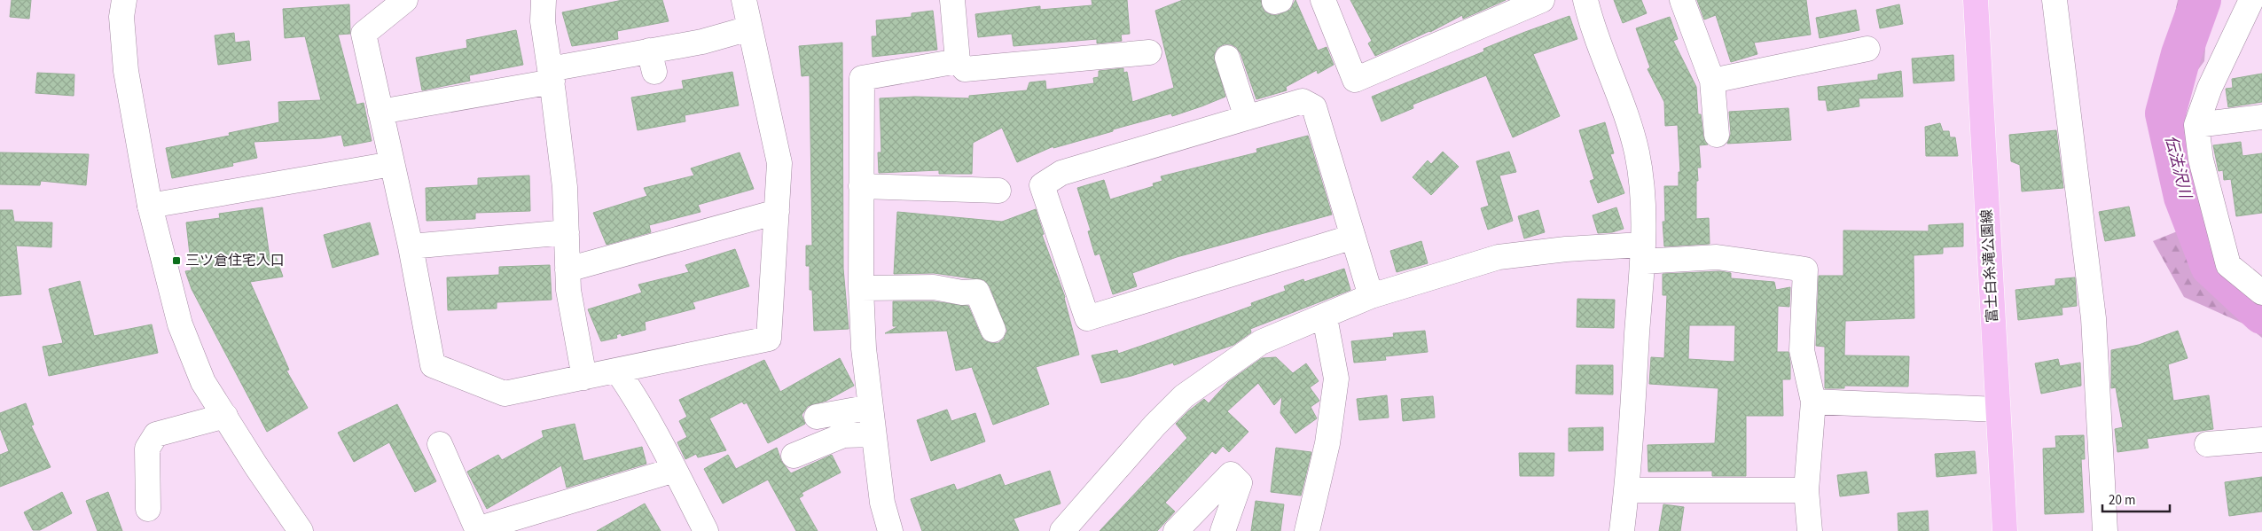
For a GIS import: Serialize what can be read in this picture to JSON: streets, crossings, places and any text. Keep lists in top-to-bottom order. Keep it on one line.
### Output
{"streets":{"main road":["富士白糸滝公園線"]},"water":["伝法沢川"],"places":{"transit":["三ツ倉住宅入口"]},"scale_bar":"20 m"}
